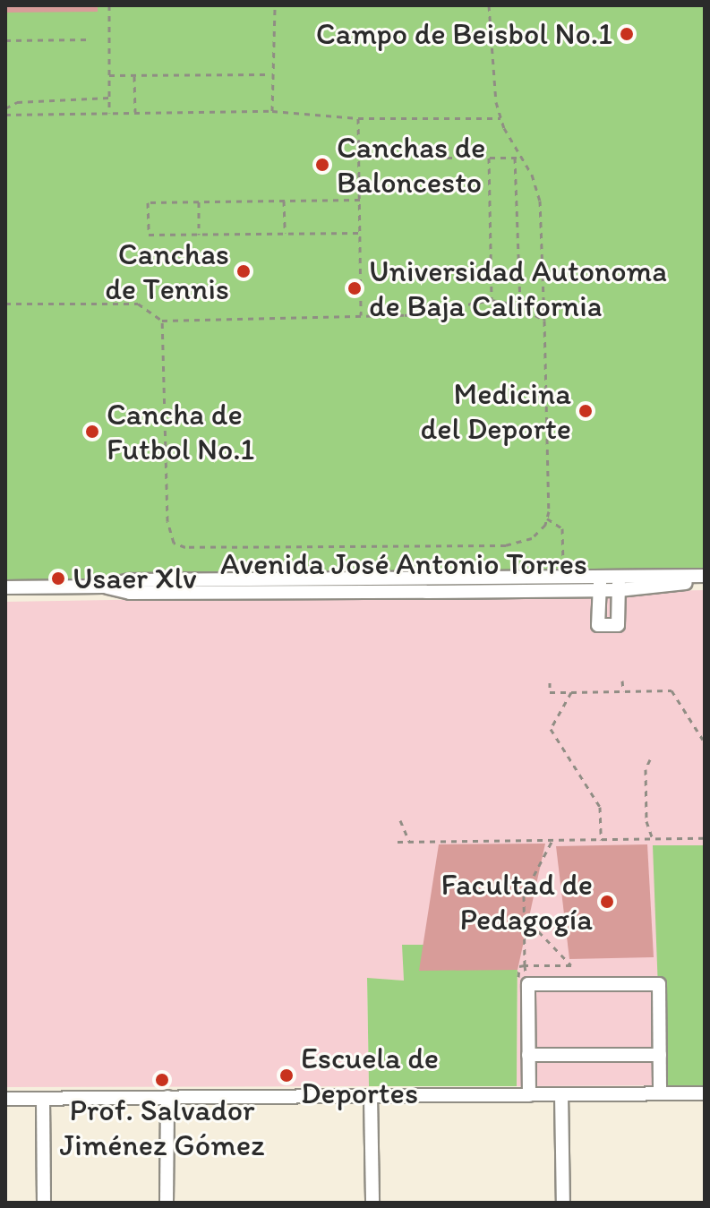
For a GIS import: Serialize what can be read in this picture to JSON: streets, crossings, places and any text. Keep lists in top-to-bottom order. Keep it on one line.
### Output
{"streets":{"street":["Avenida José Antonio Torres"]},"places":["Campo de Beisbol No.1","Canchas de Baloncesto","Canchas de Tennis","Universidad Autonoma de Baja California","Medicina del Deporte","Cancha de Futbol No.1","Usaer Xlv","Facultad de Pedagogía","Escuela de Deportes","Prof. Salvador Jiménez Gómez"]}
